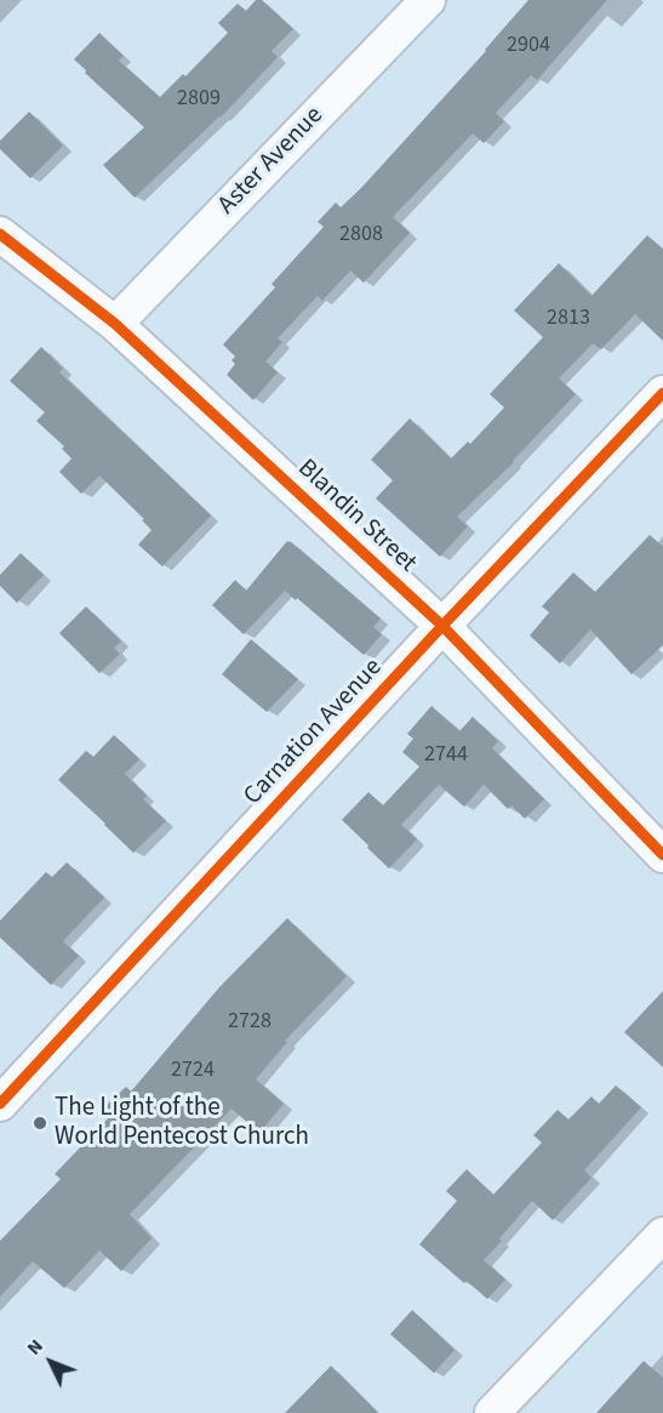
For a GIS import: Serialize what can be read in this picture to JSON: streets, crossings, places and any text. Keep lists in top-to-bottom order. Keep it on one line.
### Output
{"streets":{"street":["Aster Avenue","Blandin Street","Carnation Avenue"]},"crossings":[["Aster Avenue","Blandin Street"],["Blandin Street","Carnation Avenue"]],"places":["The Light of the World Pentecost Church"],"house_numbers":["2904","2809","2808","2813","2744","2728","2724"],"north":"top left"}
